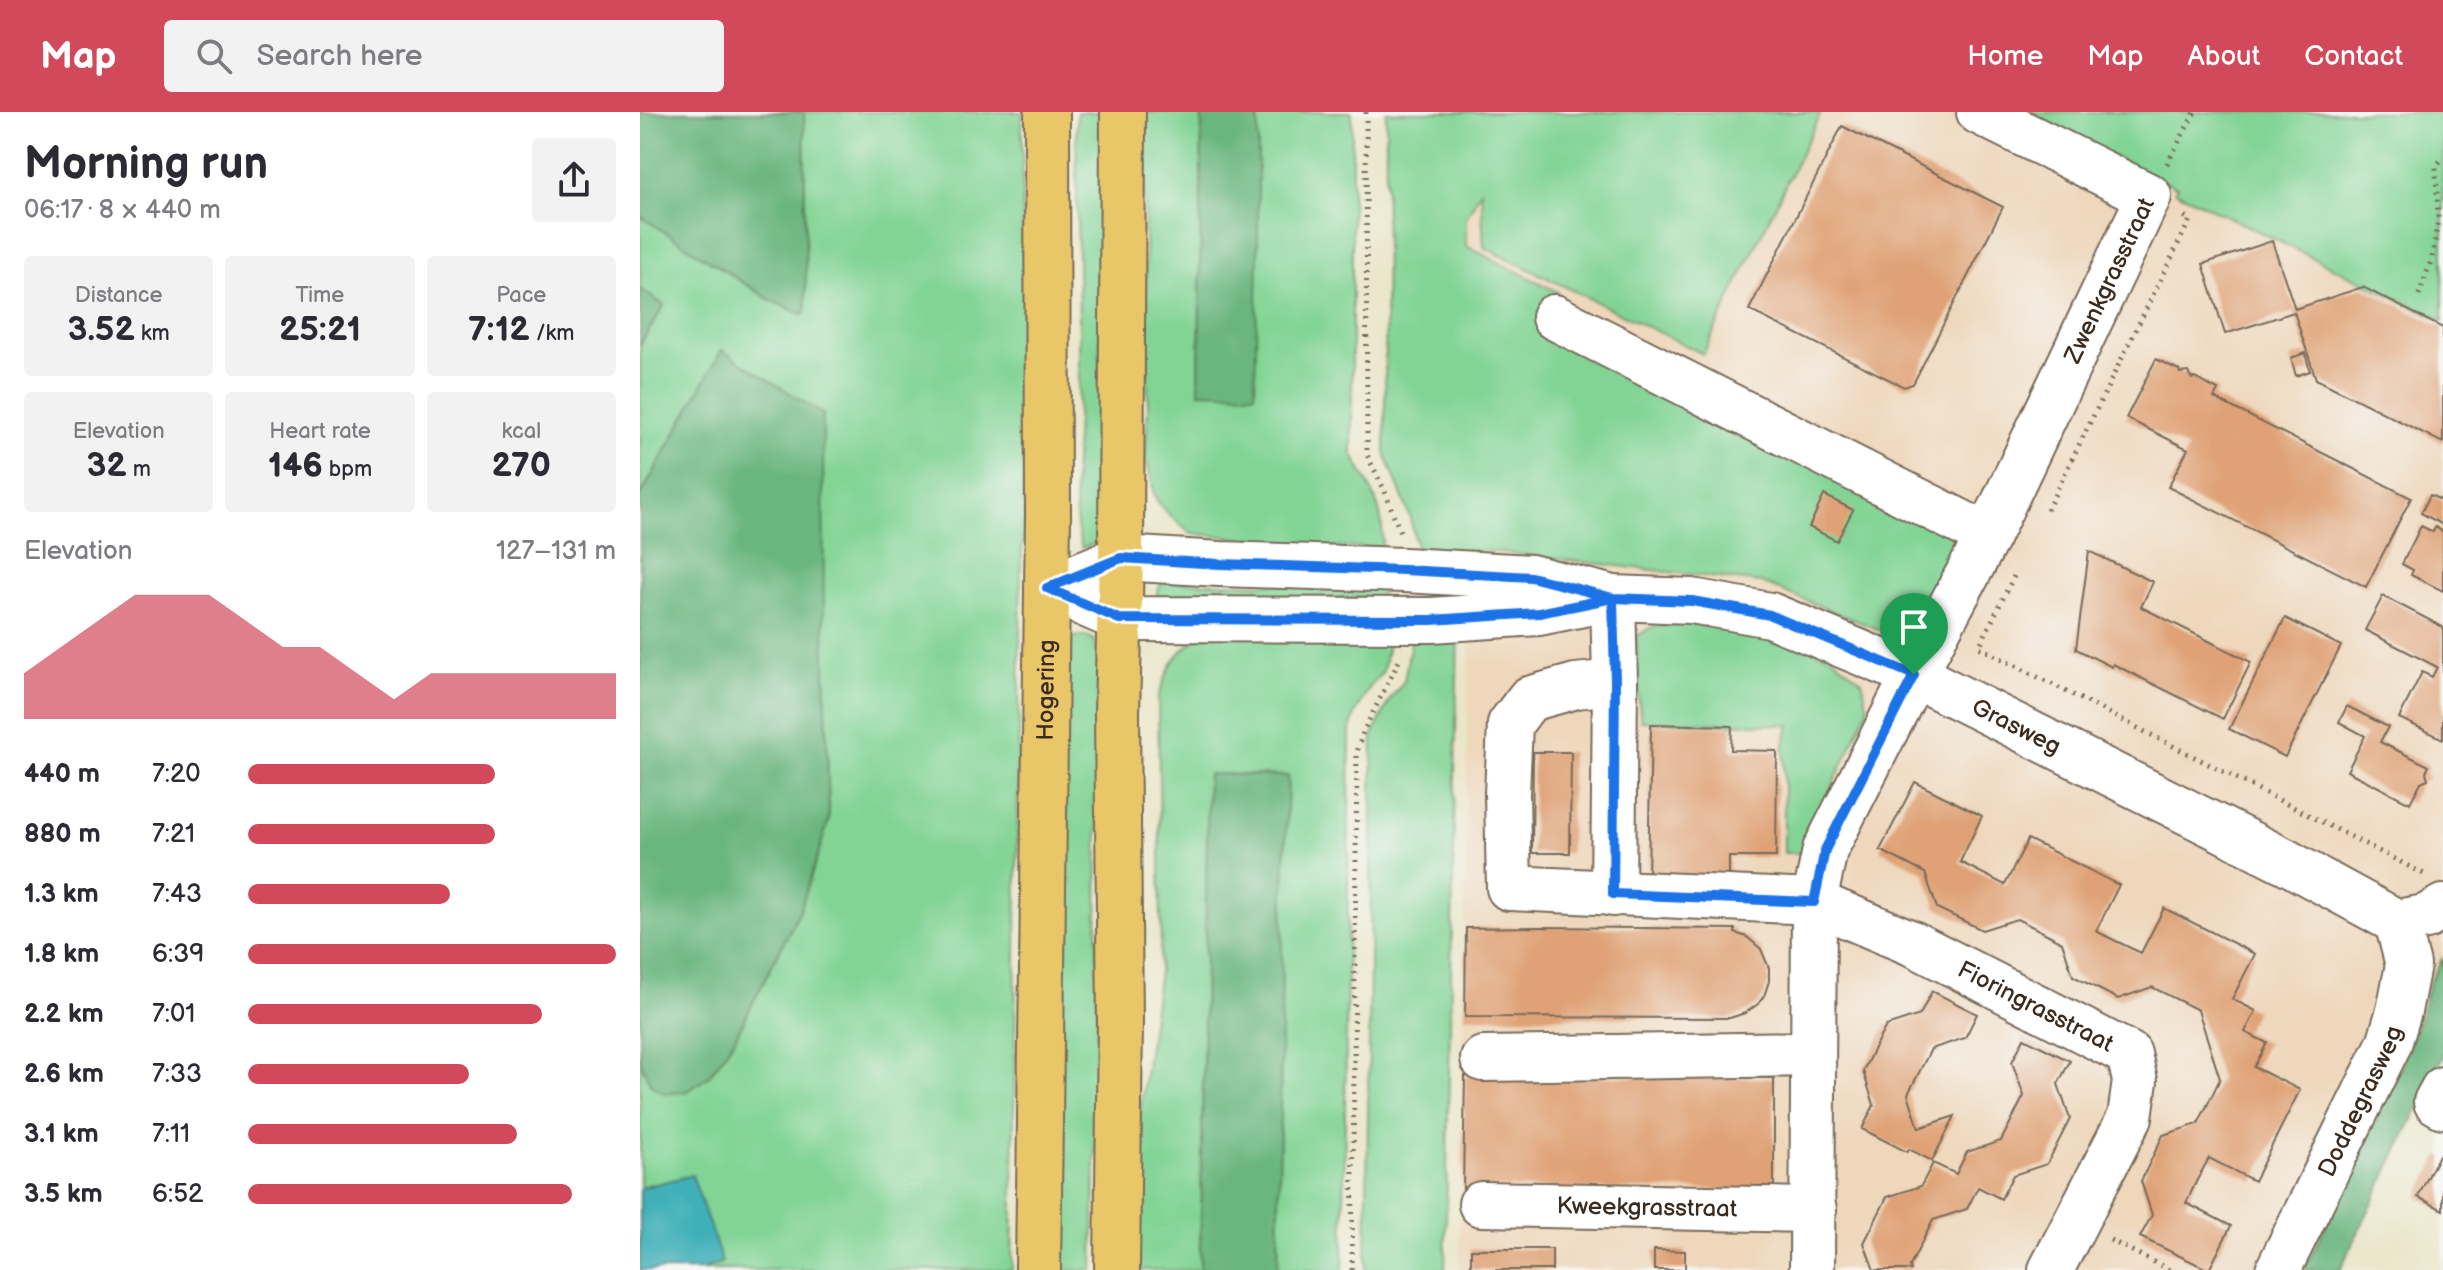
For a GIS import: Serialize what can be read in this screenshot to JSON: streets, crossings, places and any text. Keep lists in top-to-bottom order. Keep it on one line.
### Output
{"streets":{"highway":["Hogering"],"street":["Zwenkgrasstraat","Grasweg","Fioringrasstraat","Doddegrasweg","Kweekgrasstraat"]},"crossings":[["Zwenkgrasstraat","Grasweg"],["Hogering","Grasweg"],["Grasweg","Doddegrasweg"]],"page":{"header":"Map","search":"Search here","nav":["Home","Map","About","Contact"],"heading":["Morning run","06:17 · 8 × 440 m"],"stats":[["Distance","3.52 km"],["Time","25:21"],["Pace","7:12 /km"],["Elevation","32 m"],["Heart rate","146 bpm"],["kcal","270"]],"chart":["Elevation","127–131 m"],"list":[{"name":"440 m","note":"7:20"},{"name":"880 m","note":"7:21"},{"name":"1.3 km","note":"7:43"},{"name":"1.8 km","note":"6:39"},{"name":"2.2 km","note":"7:01"},{"name":"2.6 km","note":"7:33"},{"name":"3.1 km","note":"7:11"},{"name":"3.5 km","note":"6:52"}]}}
